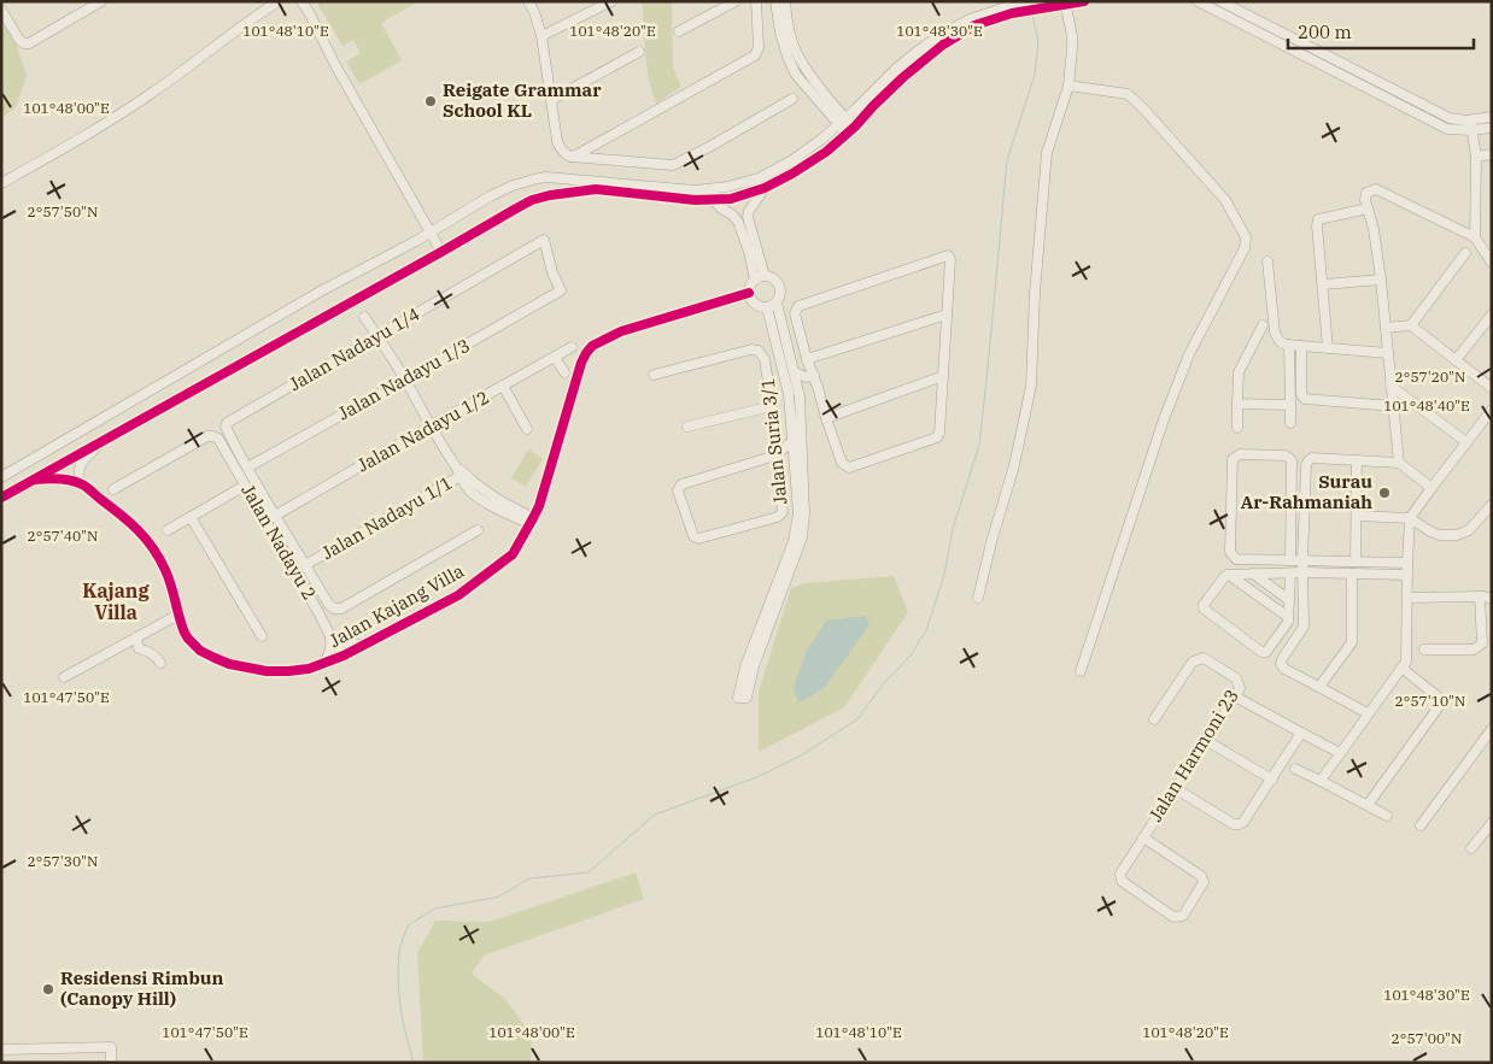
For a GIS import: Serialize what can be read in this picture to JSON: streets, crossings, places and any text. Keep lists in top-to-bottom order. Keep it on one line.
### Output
{"streets":{"street":["Jalan Nadayu 1/4","Jalan Nadayu 1/3","Jalan Nadayu 1/2","Jalan Suria 3/1","Jalan Nadayu 1/1","Jalan Nadayu 2","Jalan Kajang Villa","Jalan Harmoni 23"]},"crossings":[["Jalan Nadayu 1/4","Jalan Nadayu 1/3"],["Jalan Nadayu 2","Jalan Kajang Villa"]],"districts":["Kajang Villa"],"places":["Reigate Grammar School KL","Surau Ar-Rahmaniah","Residensi Rimbun (Canopy Hill)"],"scale_bar":"200 m","coordinates":["101°48'10\"E","101°48'20\"E","101°48'30\"E","101°48'00\"E","2°57'50\"N","2°57'20\"N","101°48'40\"E","2°57'40\"N","101°47'50\"E","2°57'10\"N","2°57'30\"N","2°57'00\"N"]}
